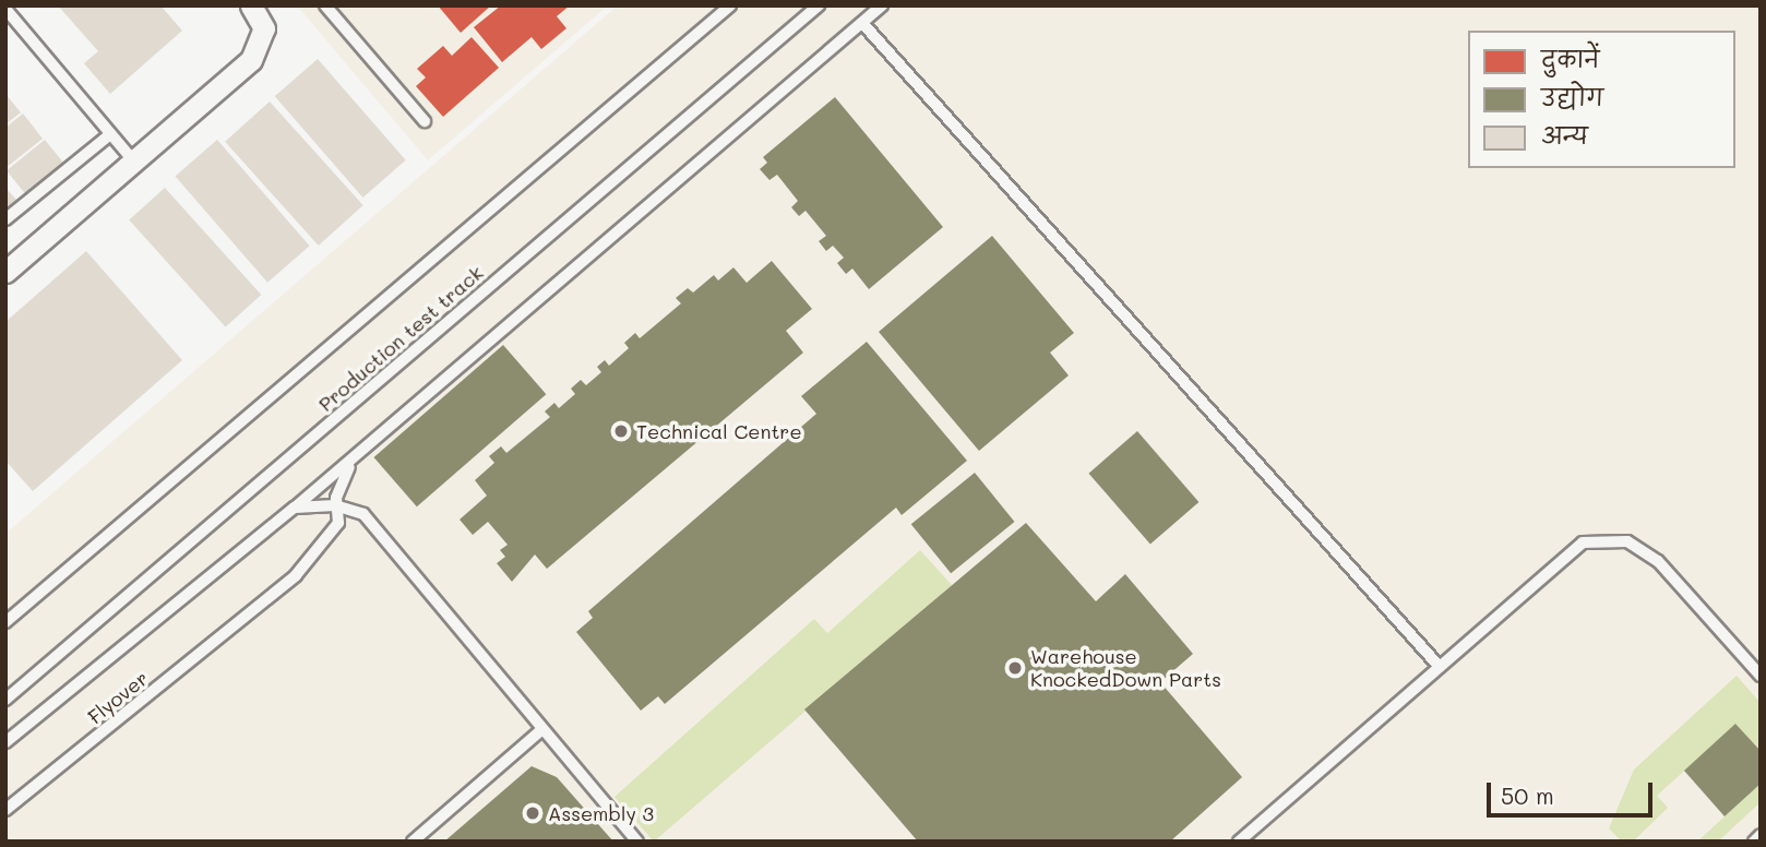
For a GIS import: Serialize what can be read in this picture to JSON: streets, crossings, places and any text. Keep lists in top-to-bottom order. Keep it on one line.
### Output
{"streets":{"lane":["Production test track","Flyover"]},"places":["Technical Centre","Warehouse KnockedDown Parts","Assembly 3"],"legend":["दुकानें","उद्योग","अन्य"],"scale_bar":"50 m"}
